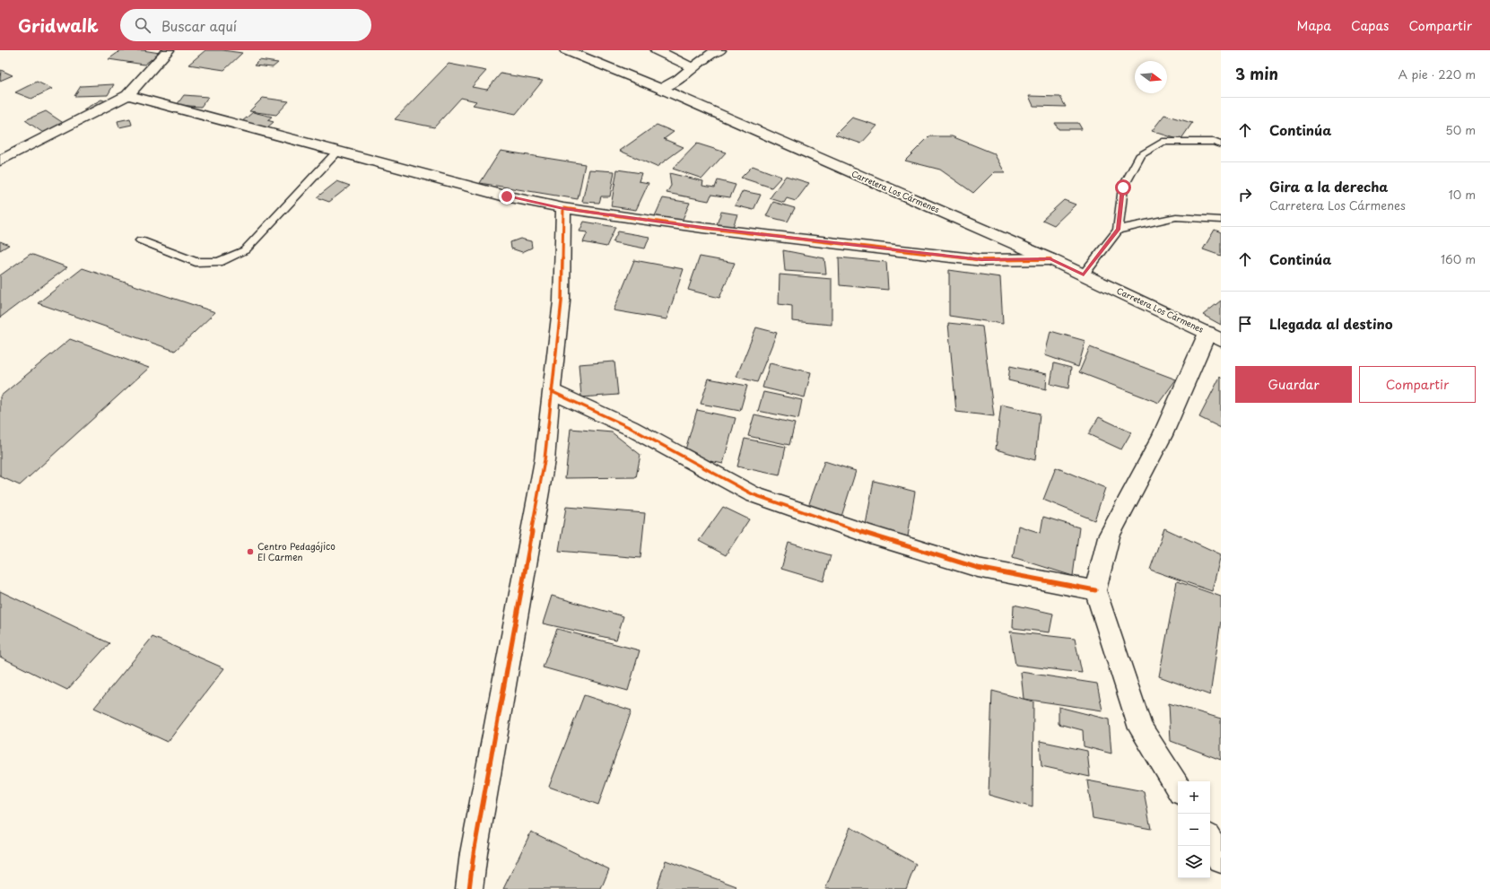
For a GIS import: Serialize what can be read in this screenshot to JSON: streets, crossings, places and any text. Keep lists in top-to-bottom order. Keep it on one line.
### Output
{"streets":{"street":["Carretera Los Cármenes"]},"places":["Centro Pedagójico El Carmen"],"north":"right","page":{"header":"Gridwalk","search":"Buscar aquí","nav":["Mapa","Capas","Compartir"],"heading":["3 min","A pie · 220 m"],"list":[["Continúa","50 m"],["Gira a la derecha","Carretera Los Cármenes","10 m"],["Continúa","160 m"],"Llegada al destino"],"buttons":["Guardar","Compartir"],"map_buttons":["+","−"]}}
